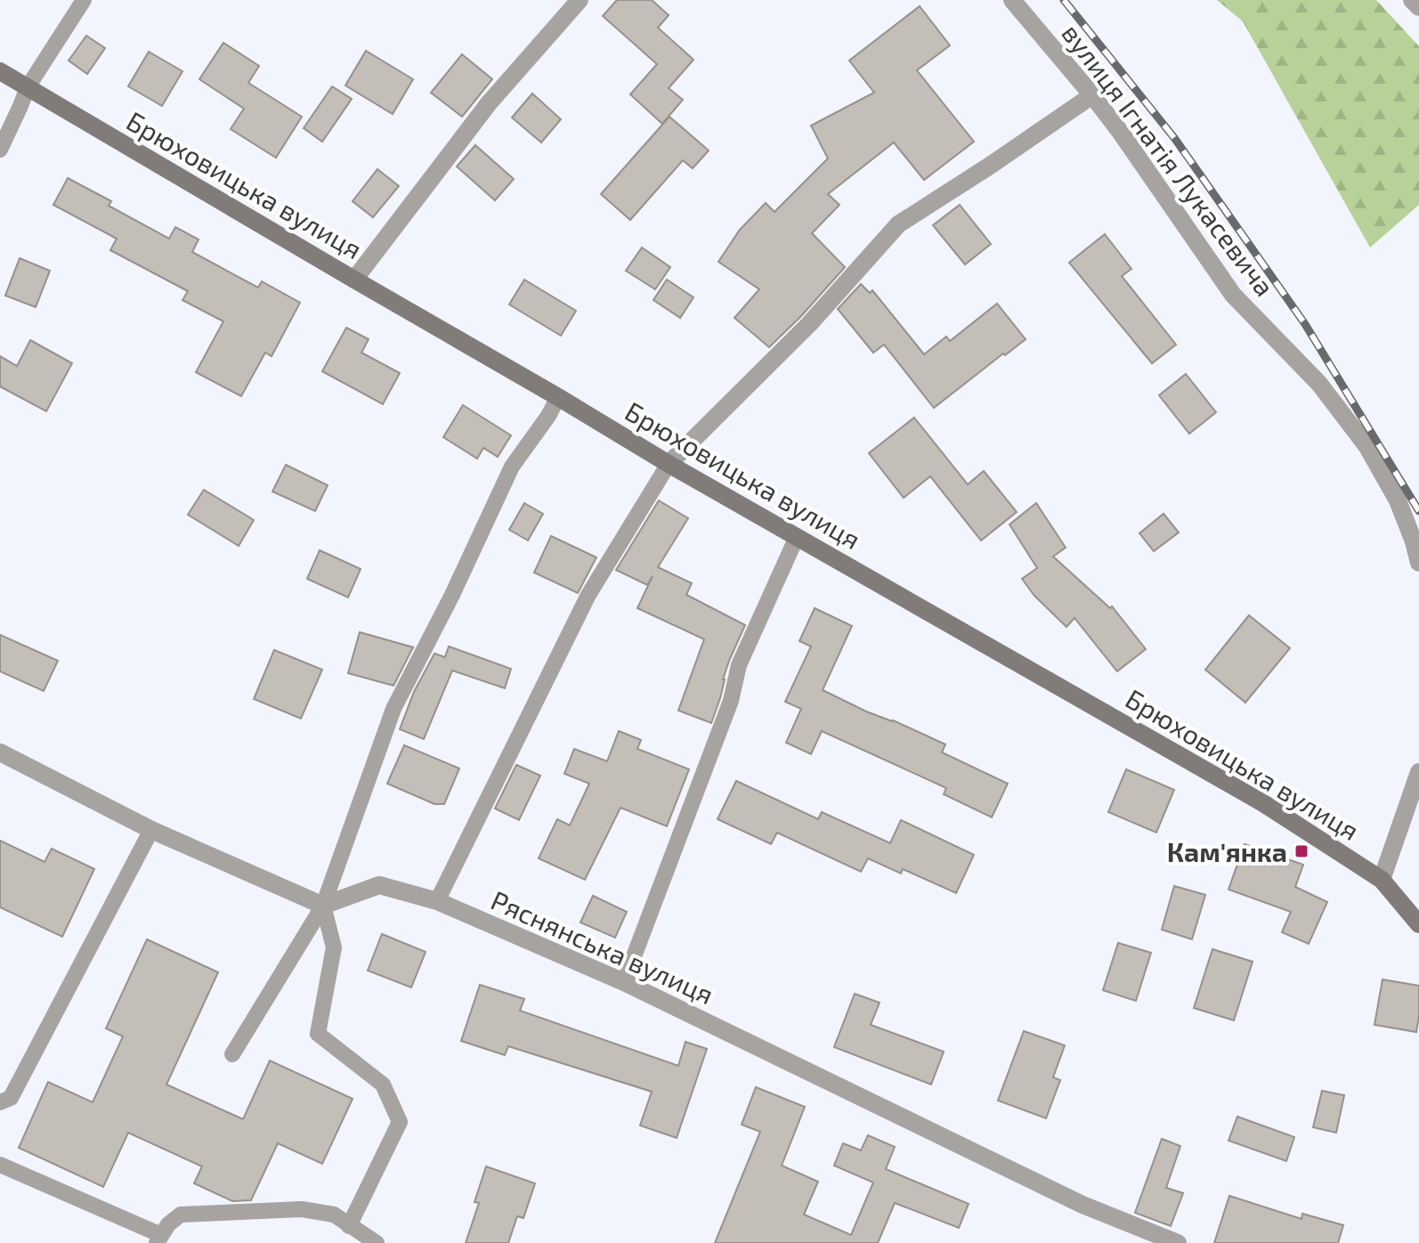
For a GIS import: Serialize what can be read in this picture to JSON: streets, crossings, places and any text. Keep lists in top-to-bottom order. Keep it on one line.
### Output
{"streets":{"main road":["Брюховицька вулиця"],"street":["вулиця Ігнатія Лукасевича","Ряснянська вулиця"]},"places":{"transit":["Кам'янка"]}}
